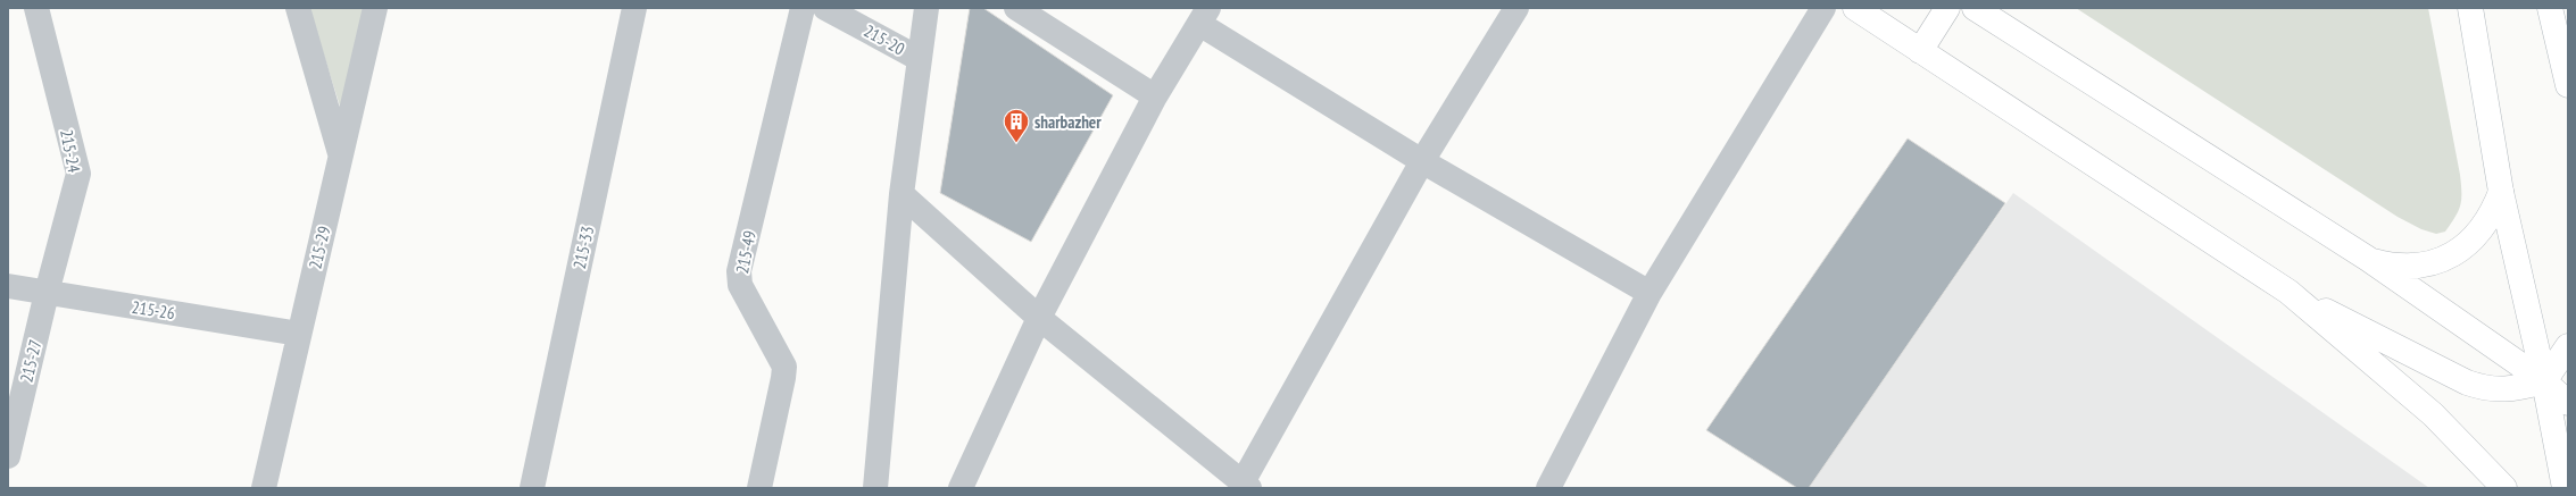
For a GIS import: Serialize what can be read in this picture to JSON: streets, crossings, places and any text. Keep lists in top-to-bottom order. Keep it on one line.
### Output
{"streets":{"street":["215-20","215-24","215-29","215-33","215-49","215-26","215-27"]},"crossings":[["215-24","215-26"],["215-24","215-27"],["215-29","215-26"],["215-26","215-27"]],"places":{"building":["sharbazher"]}}
